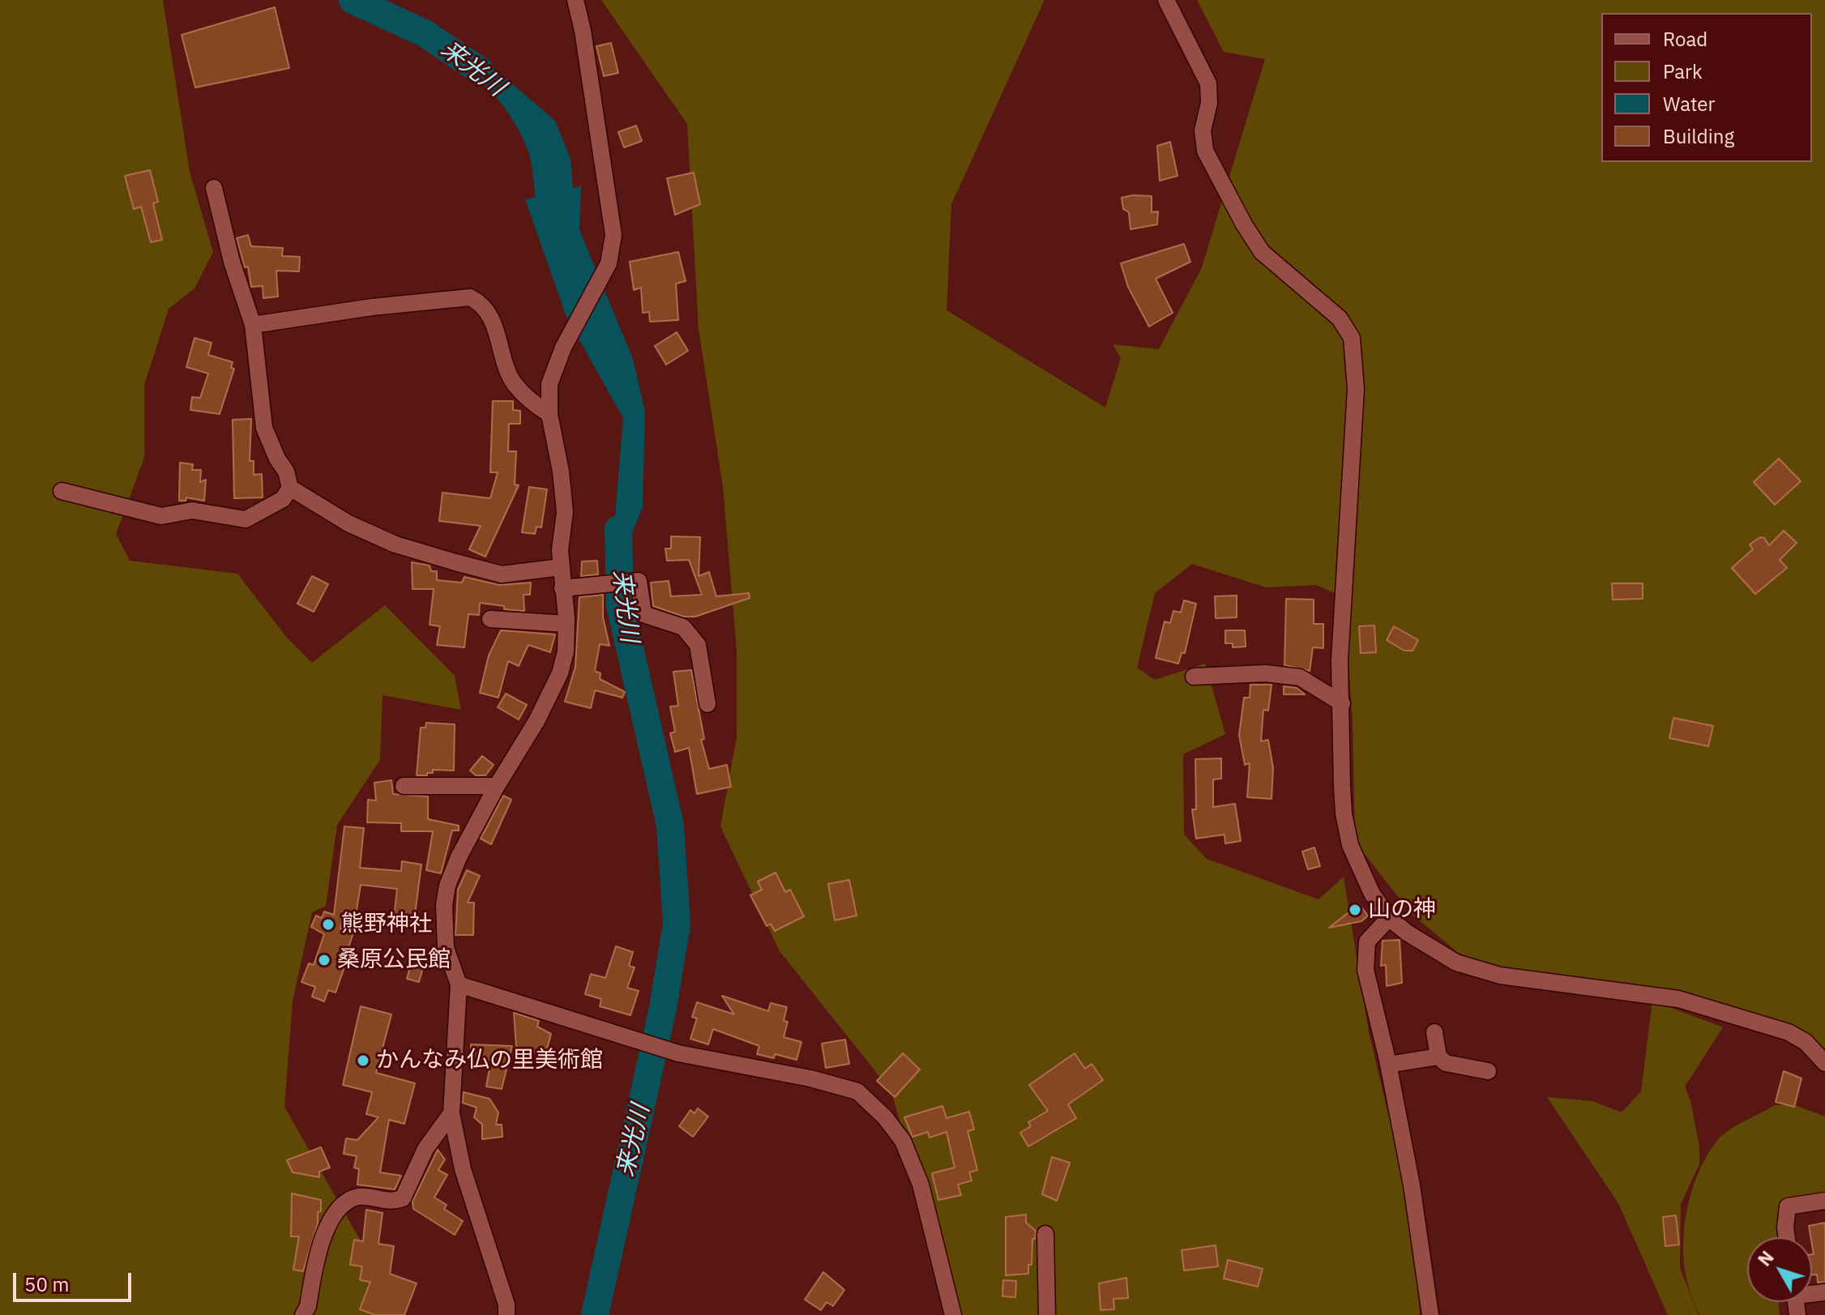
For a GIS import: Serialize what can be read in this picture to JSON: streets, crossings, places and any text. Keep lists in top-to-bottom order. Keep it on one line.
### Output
{"water":["来光川"],"places":["山の神","熊野神社","桑原公民館","かんなみ仏の里美術館"],"legend":["Road","Park","Water","Building"],"scale_bar":"50 m","north":"top left"}
